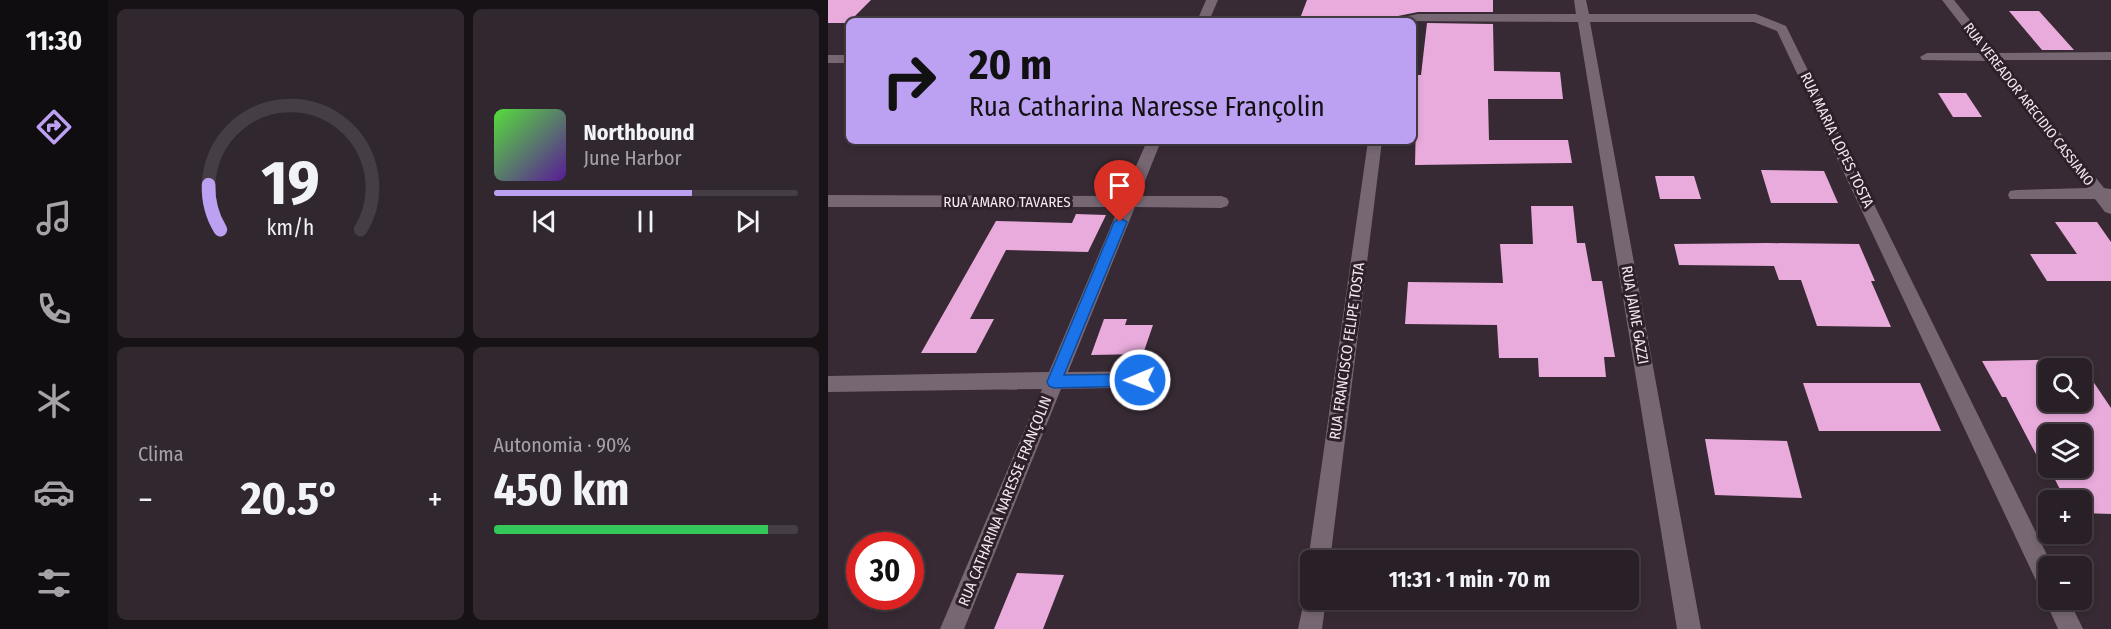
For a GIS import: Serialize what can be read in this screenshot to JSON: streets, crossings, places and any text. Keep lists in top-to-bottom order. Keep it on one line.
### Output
{"streets":{"street":["RUA VEREADOR ARECIDIO CASSIANO","RUA MARIA LOPES TOSTA","RUA AMARO TAVARES","RUA JAIME GAZZI","RUA FRANCISCO FELIPE TOSTA","RUA CATHARINA NARESSE FRANÇOLIN"]},"crossings":[["RUA MARIA LOPES TOSTA","RUA JAIME GAZZI"],["RUA AMARO TAVARES","RUA CATHARINA NARESSE FRANÇOLIN"]],"page":{"tabs":"11:30","turn":["20 m","Rua Catharina Naresse Françolin"],"song":["Northbound","June Harbor"],"tile":["Clima",["Autonomia · 90%","450 km"]],"map_buttons":["+","−"],"heat":["−","20.5°","+"],"limit":"30","trip":"11:31 · 1 min · 70 m","gauge":["19","km/h"]}}
